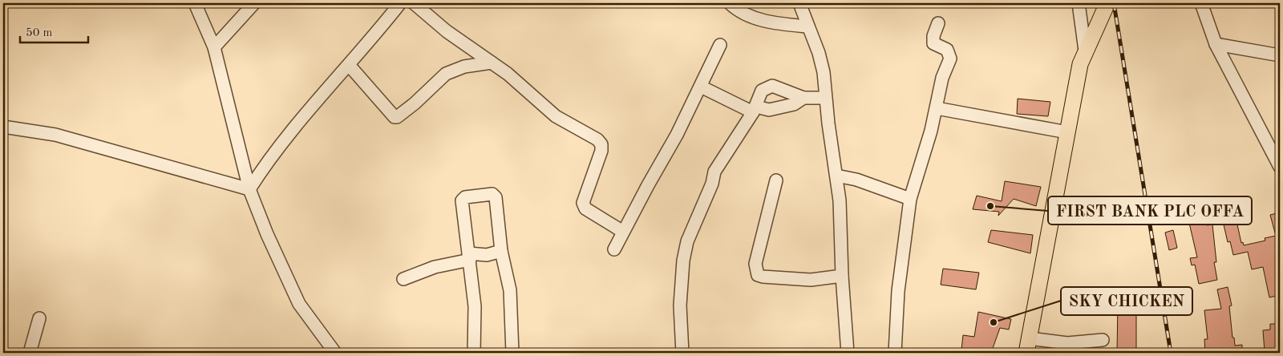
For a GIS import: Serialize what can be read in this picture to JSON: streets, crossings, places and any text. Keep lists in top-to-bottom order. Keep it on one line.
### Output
{"places":["FIRST BANK PLC OFFA","SKY CHICKEN"],"scale_bar":"50 m"}
